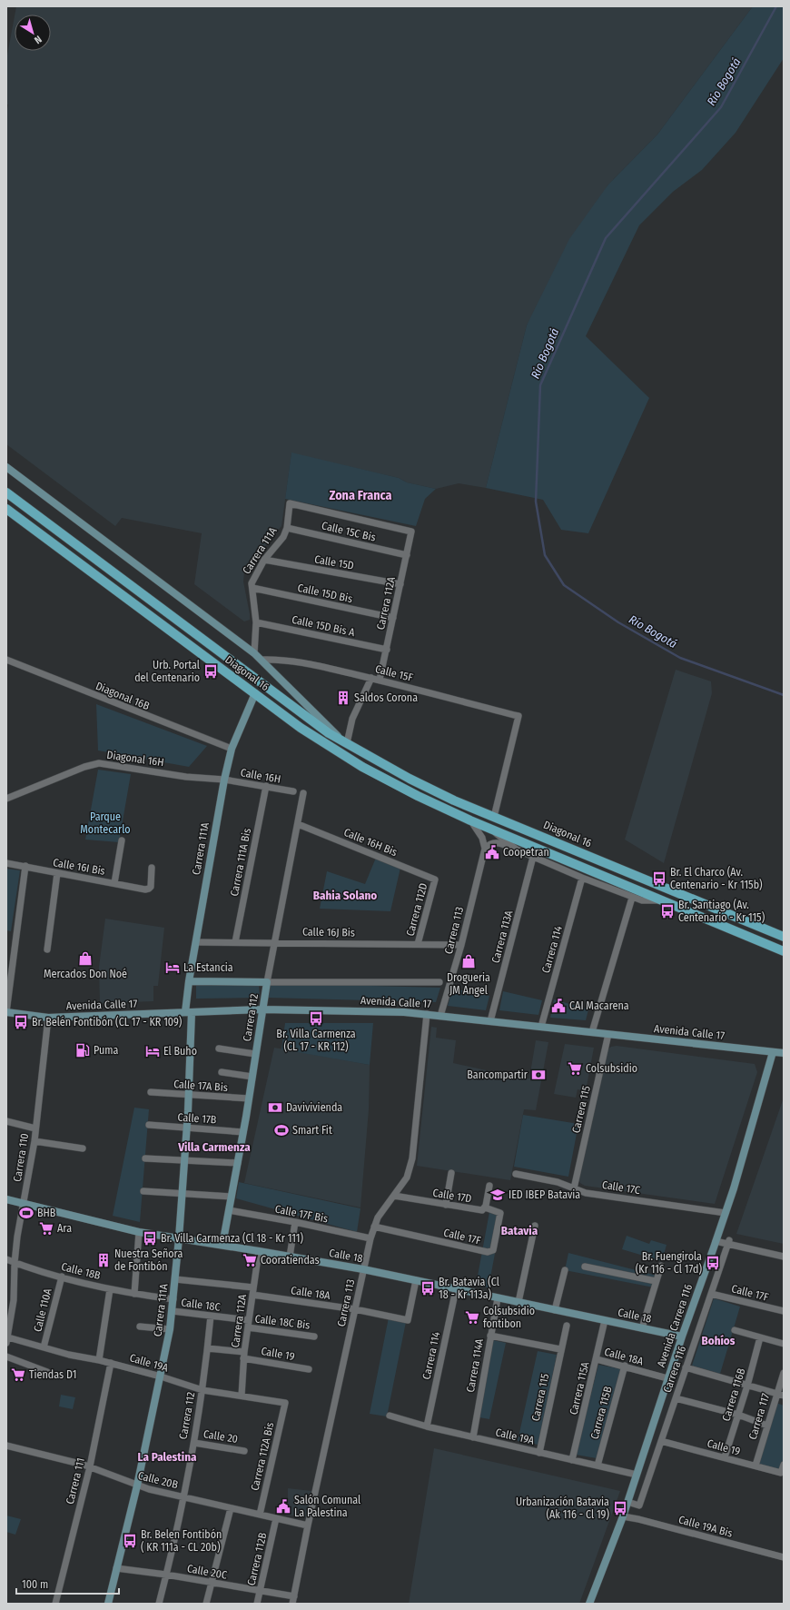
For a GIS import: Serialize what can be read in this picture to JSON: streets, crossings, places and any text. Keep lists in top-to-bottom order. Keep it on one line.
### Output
{"streets":{"main road":["Diagonal 16"],"street":["Calle 15C Bis","Carrera 111A","Calle 15D","Calle 15D Bis","Carrera 112A","Calle 15D Bis A","Calle 15F","Diagonal 16B","Diagonal 16H","Calle 16H","Calle 16H Bis","Carrera 111A Bis","Calle 16I Bis","Carrera 112D","Carrera 113","Calle 16J Bis","Carrera 113A","Carrera 114","Avenida Calle 17","Carrera 112","Calle 17A Bis","Carrera 115","Calle 17B","Carrera 110","Calle 17C","Calle 17D","Calle 17F Bis","Calle 17F","Calle 18","Calle 18B","Calle 18A","Calle 18C","Calle 110A","Calle 18C Bis","Avenida Carrera 116","Calle 19","Calle 19A","Carrera 114A","Carrera 116","Carrera 115A","Carrera 116B","Carrera 115B","Carrera 117","Calle 20","Carrera 112A Bis","Calle 20B","Carrera 111","Calle 19A Bis","Carrera 112B","Calle 20C"]},"crossings":[["Calle 15C Bis","Carrera 111A"],["Calle 15C Bis","Carrera 112A"],["Carrera 111A","Calle 15D"],["Carrera 111A","Calle 15D Bis"],["Carrera 111A","Carrera 112A"],["Carrera 111A","Calle 15D Bis A"],["Carrera 111A","Diagonal 16"],["Carrera 111A","Diagonal 16B"],["Carrera 111A","Diagonal 16H"],["Carrera 111A","Calle 16H"],["Carrera 111A","Calle 16J Bis"],["Carrera 111A","Avenida Calle 17"],["Carrera 111A","Calle 17A Bis"],["Carrera 111A","Calle 17B"],["Carrera 111A","Calle 18"],["Carrera 111A","Calle 18B"],["Carrera 111A","Calle 18C"],["Carrera 111A","Calle 19A"],["Carrera 111A","Calle 20B"],["Carrera 111A","Calle 20C"],["Calle 15D","Carrera 112A"],["Calle 15D Bis","Carrera 112A"],["Carrera 112A","Calle 15D Bis A"],["Carrera 112A","Calle 15F"],["Carrera 112A","Calle 18"],["Carrera 112A","Calle 18A"],["Carrera 112A","Calle 18C"],["Carrera 112A","Calle 18C Bis"],["Carrera 112A","Calle 19"],["Carrera 112A","Calle 19A"],["Diagonal 16","Calle 15F"],["Diagonal 16","Carrera 113A"],["Diagonal 16","Carrera 114"],["Diagonal 16H","Calle 16H"],["Calle 16H","Carrera 111A Bis"],["Calle 16H Bis","Carrera 112D"],["Calle 16H Bis","Carrera 112"],["Carrera 111A Bis","Calle 16J Bis"],["Carrera 112D","Calle 16J Bis"],["Carrera 113","Calle 16J Bis"],["Carrera 113","Avenida Calle 17"],["Carrera 113","Calle 17D"],["Carrera 113","Calle 17F Bis"],["Carrera 113","Calle 17F"],["Carrera 113","Calle 18"],["Carrera 113","Calle 18A"],["Carrera 113","Calle 20B"],["Carrera 113","Calle 20C"],["Calle 16J Bis","Carrera 112"],["Carrera 113A","Avenida Calle 17"],["Carrera 114","Avenida Calle 17"],["Carrera 114","Calle 18"],["Carrera 114","Calle 19A"],["Avenida Calle 17","Carrera 112"],["Avenida Calle 17","Carrera 115"],["Avenida Calle 17","Carrera 110"],["Avenida Calle 17","Avenida Carrera 116"],["Carrera 112","Calle 17A Bis"],["Carrera 112","Calle 17B"],["Carrera 112","Calle 17F Bis"],["Carrera 112","Calle 18"],["Carrera 112","Calle 18C"],["Carrera 112","Calle 19"],["Carrera 112","Calle 19A"],["Carrera 112","Calle 20"],["Carrera 112","Calle 20B"],["Carrera 112","Calle 20C"],["Carrera 115","Calle 17C"],["Carrera 115","Calle 19A"],["Carrera 110","Calle 18"],["Carrera 110","Calle 18B"],["Carrera 110","Calle 19A"],["Calle 17C","Avenida Carrera 116"],["Calle 17D","Calle 17F"],["Calle 17F","Carrera 116"],["Calle 18","Calle 18A"],["Calle 18","Avenida Carrera 116"],["Calle 18","Carrera 114A"],["Calle 18","Carrera 115A"],["Calle 18B","Calle 110A"],["Calle 18A","Avenida Carrera 116"],["Calle 18A","Carrera 115A"],["Calle 18A","Carrera 115B"],["Calle 110A","Calle 19A"],["Avenida Carrera 116","Calle 19A"],["Avenida Carrera 116","Carrera 116"],["Avenida Carrera 116","Calle 19A Bis"],["Calle 19","Carrera 116"],["Calle 19","Carrera 116B"],["Calle 19","Carrera 117"],["Calle 19A","Carrera 114A"],["Calle 19A","Carrera 115A"],["Calle 19A","Carrera 115B"],["Calle 19A","Carrera 112A Bis"],["Calle 19A","Carrera 111"],["Carrera 112A Bis","Calle 20B"],["Calle 20B","Carrera 111"],["Calle 20B","Carrera 112B"],["Carrera 112B","Calle 20C"]],"districts":["Zona Franca","Bahia Solano","Villa Carmenza","Batavia","Bohíos","La Palestina"],"water":["Río Bogotá"],"parks":["Parque Montecarlo"],"places":{"bus stop":["Urb. Portal del Centenario","Br. El Charco (Av. Centenario - Kr 115b)","Br. Santiago (Av. Centenario - Kr 115)","Br. Villa Carmenza (CL 17 - KR 112)","Br. Belén Fontibón (CL 17 - KR 109)","Br. Villa Carmenza (Cl 18 - Kr 111)","Br. Fuengirola (Kr 116 - Cl 17d)","Br. Batavia (Cl 18 - Kr 113a)","Urbanización Batavia (Ak 116 - Cl 19)","Br. Belen Fontibón ( KR 111a - CL 20b)"],"building":["Saldos Corona","Nuestra Señora de Fontibón"],"public building":["Coopetran","CAI Macarena","Salón Comunal La Palestina"],"shop":["Mercados Don Noé","Drogueria JM Angel"],"hotel":["La Estancia","El Buho"],"fuel station":["Puma"],"supermarket":["Colsubsidio","Ara","Cooratiendas","Colsubsidio fontibon","Tiendas D1"],"bank":["Bancompartir","Davivivienda"],"sports":["Smart Fit","BHB"],"school or university":["IED IBEP Batavia"]},"scale_bar":"100 m","north":"bottom right"}
